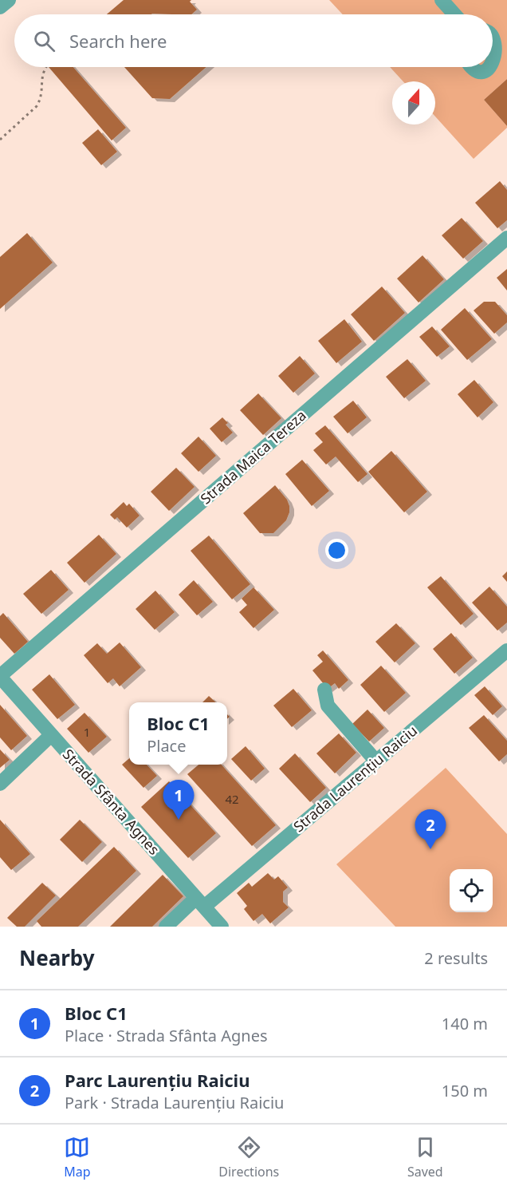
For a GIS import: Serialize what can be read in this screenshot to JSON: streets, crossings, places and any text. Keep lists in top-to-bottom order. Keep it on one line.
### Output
{"streets":{"street":["Strada Maica Tereza","Strada Laurențiu Raiciu","Strada Sfânta Agnes"]},"crossings":[["Strada Maica Tereza","Strada Sfânta Agnes"],["Strada Laurențiu Raiciu","Strada Sfânta Agnes"]],"house_numbers":["1","42"],"north":"top","page":{"search":"Search here","popup":["Bloc C1","Place"],"pins":["1","2"],"heading":["Nearby","2 results"],"list":[{"mark":"1","name":"Bloc C1","note":"Place · Strada Sfânta Agnes","value":"140 m"},{"mark":"2","name":"Parc Laurențiu Raiciu","note":"Park · Strada Laurențiu Raiciu","value":"150 m"}],"nav":["Map","Directions","Saved"]}}
